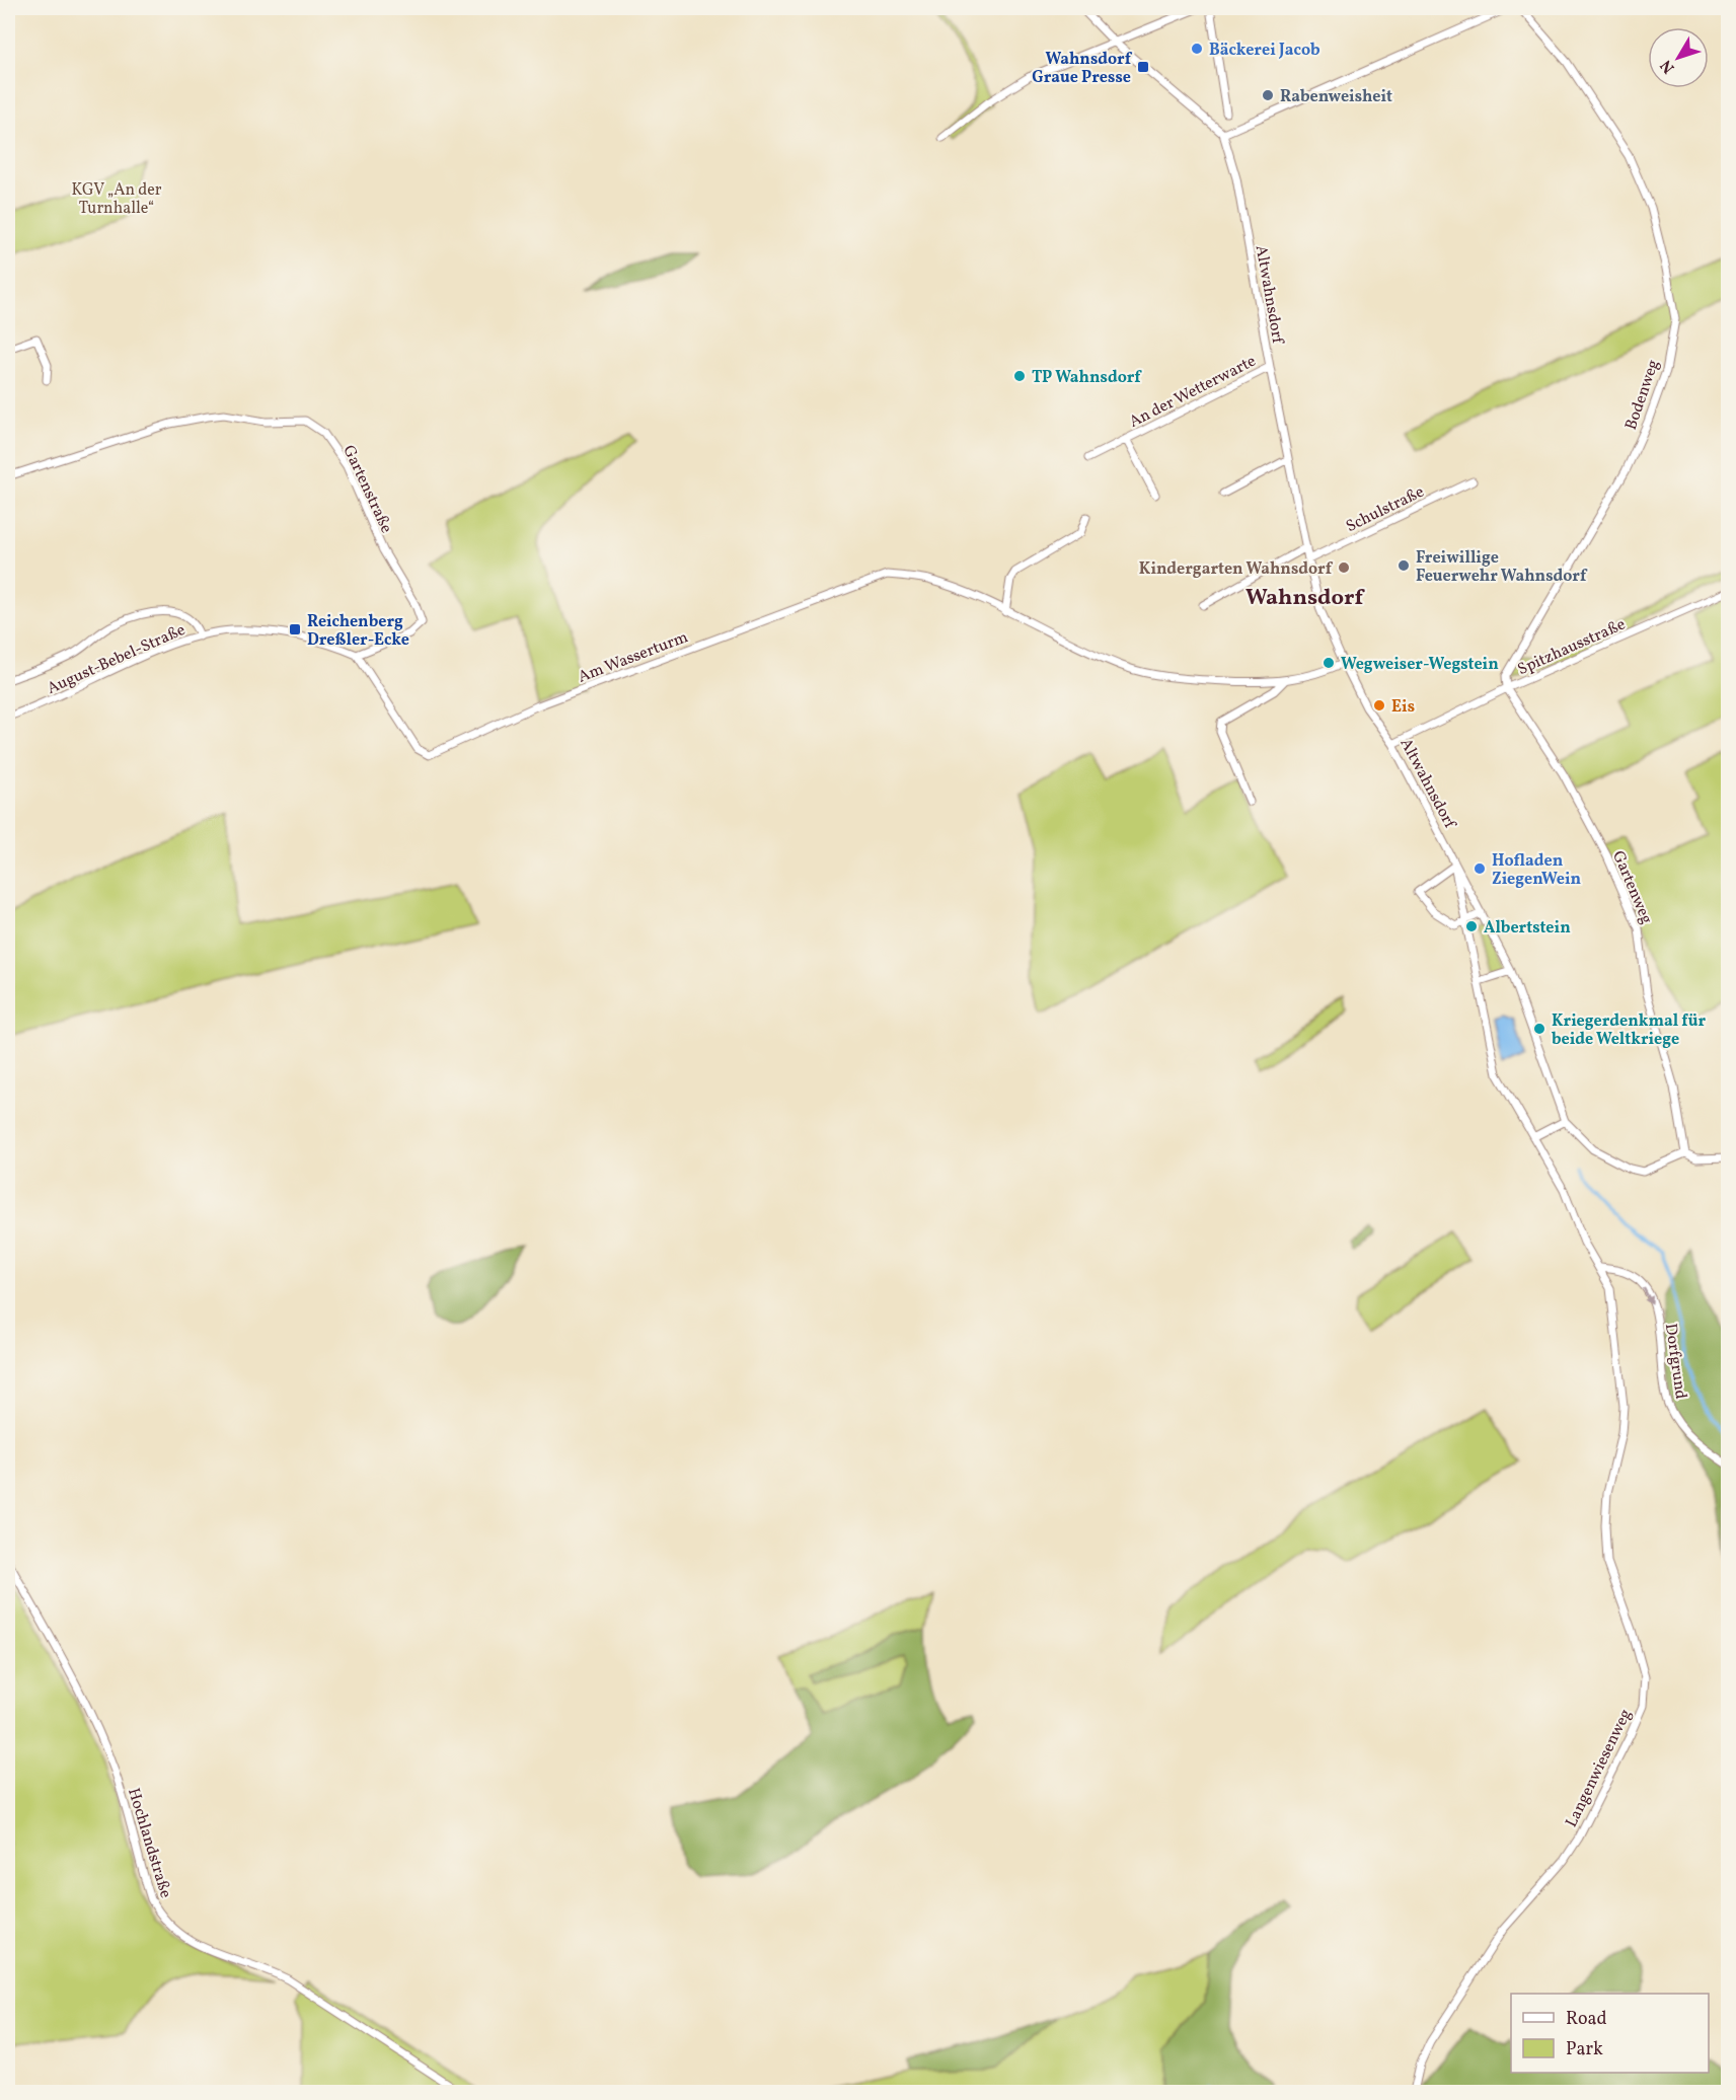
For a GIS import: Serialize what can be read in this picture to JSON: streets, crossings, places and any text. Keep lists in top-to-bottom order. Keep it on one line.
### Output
{"streets":{"street":["Altwahnsdorf","An der Wetterwarte","Bodenweg","Gartenstraße","Schulstraße","Spitzhausstraße","Am Wasserturm","August-Bebel-Straße","Gartenweg","Dorfgrund","Langenwiesenweg","Hochlandstraße"]},"crossings":[["Altwahnsdorf","An der Wetterwarte"],["Altwahnsdorf","Schulstraße"],["Altwahnsdorf","Spitzhausstraße"],["Altwahnsdorf","Dorfgrund"],["Altwahnsdorf","Langenwiesenweg"],["Bodenweg","Spitzhausstraße"],["Bodenweg","Gartenweg"],["Gartenstraße","Am Wasserturm"],["Gartenstraße","August-Bebel-Straße"],["Spitzhausstraße","Gartenweg"],["Am Wasserturm","August-Bebel-Straße"],["Dorfgrund","Langenwiesenweg"]],"one_way":["Dorfgrund"],"districts":["Wahnsdorf"],"parks":["KGV „An der Turnhalle“"],"places":{"other":["Bäckerei Jacob","Rabenweisheit","TP Wahnsdorf","Freiwillige Feuerwehr Wahnsdorf","Kindergarten Wahnsdorf","Wegweiser-Wegstein","Eis","Hofladen ZiegenWein","Albertstein","Kriegerdenkmal für beide Weltkriege"],"transit":["Wahnsdorf Graue Presse","Reichenberg Dreßler-Ecke"]},"legend":["Road","Park"],"north":"bottom left"}
